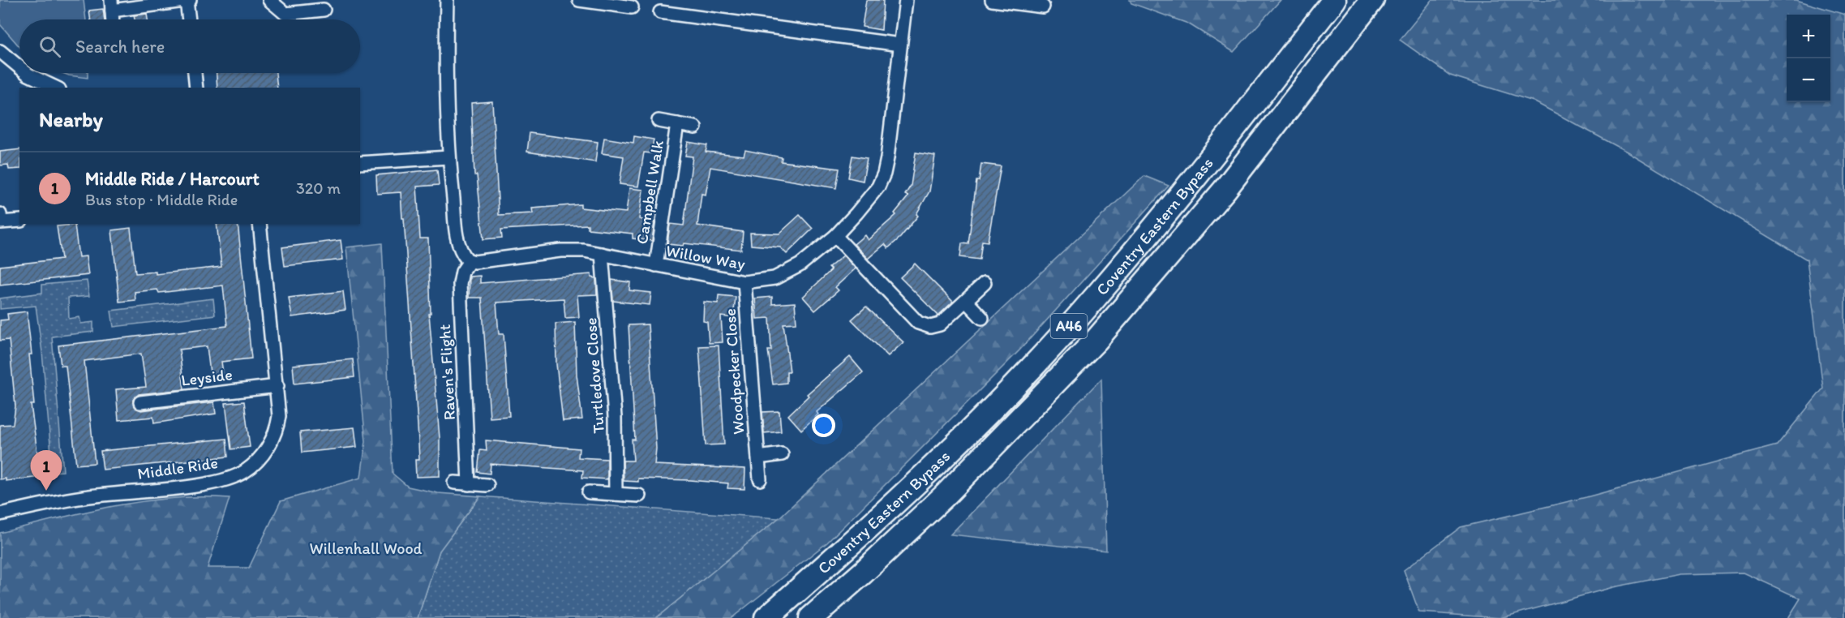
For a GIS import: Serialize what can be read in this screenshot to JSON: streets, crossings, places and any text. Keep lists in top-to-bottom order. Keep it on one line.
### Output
{"streets":{"highway":["Coventry Eastern Bypass","A46"],"street":["Campbell Walk","Willow Way","Woodpecker Close","Raven's Flight","Turtledove Close","Leyside","Middle Ride"]},"crossings":[["Campbell Walk","Willow Way"],["Willow Way","Woodpecker Close"],["Willow Way","Raven's Flight"],["Willow Way","Turtledove Close"],["Leyside","Middle Ride"]],"parks":["Willenhall Wood"],"page":{"map_buttons":["+","−"],"search":"Search here","heading":"Nearby","list":[{"mark":"1","name":"Middle Ride / Harcourt","note":"Bus stop · Middle Ride","value":"320 m"}],"pins":"1"}}
